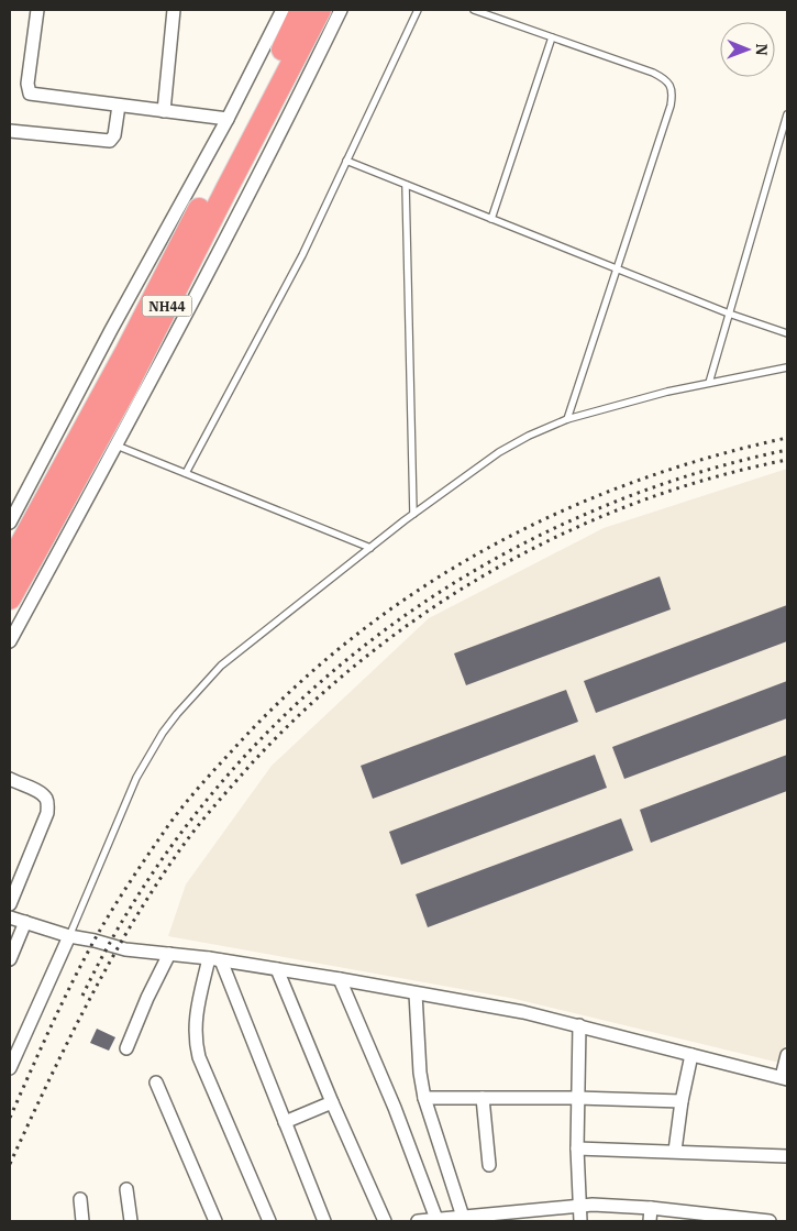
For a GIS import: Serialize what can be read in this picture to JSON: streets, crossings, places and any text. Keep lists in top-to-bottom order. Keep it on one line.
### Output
{"streets":{"highway":["NH44"]},"north":"right"}
